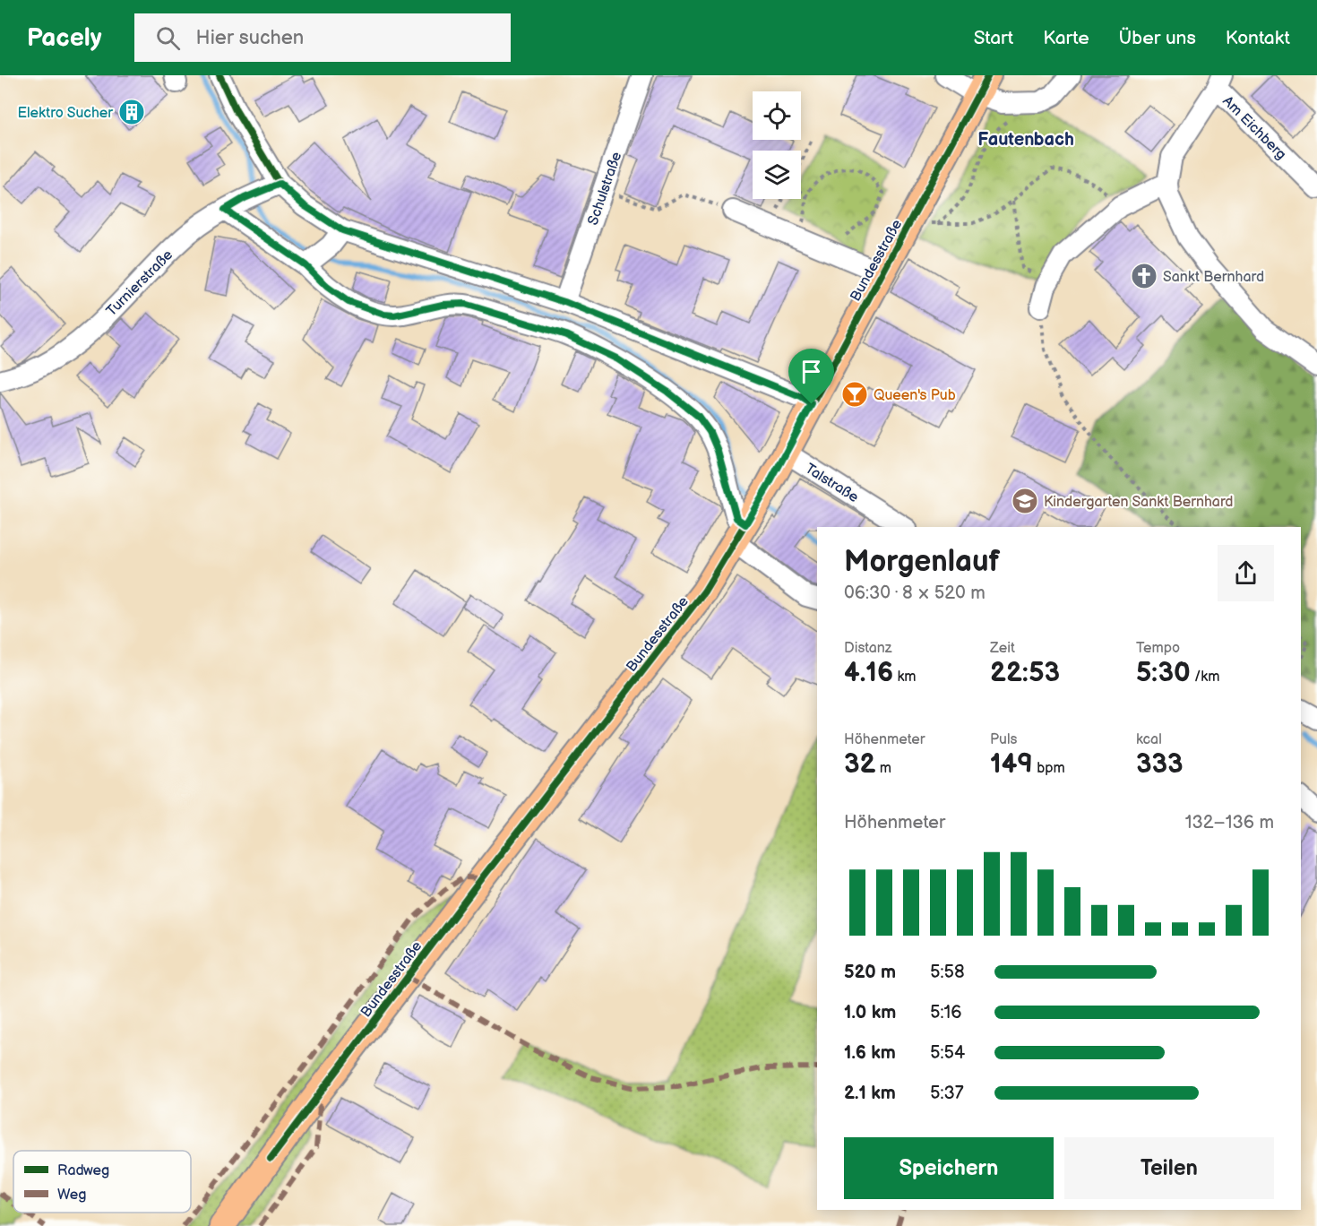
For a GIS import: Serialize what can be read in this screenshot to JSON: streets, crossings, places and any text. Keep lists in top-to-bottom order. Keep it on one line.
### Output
{"streets":{"main road":["Bundesstraße"],"street":["Am Eichberg","Schulstraße","Turnierstraße","Talstraße"]},"crossings":[["Bundesstraße","Talstraße"]],"districts":["Fautenbach"],"places":{"building":["Elektro Sucher"],"church":["Sankt Bernhard"],"bar":["Queen's Pub"],"school or university":["Kindergarten Sankt Bernhard"]},"legend":["Radweg","Weg"],"page":{"header":"Pacely","search":"Hier suchen","nav":["Start","Karte","Über uns","Kontakt"],"heading":["Morgenlauf","06:30 · 8 × 520 m"],"stats":[["Distanz","4.16 km"],["Zeit","22:53"],["Tempo","5:30 /km"],["Höhenmeter","32 m"],["Puls","149 bpm"],["kcal","333"]],"chart":["Höhenmeter","132–136 m"],"list":[{"name":"520 m","note":"5:58"},{"name":"1.0 km","note":"5:16"},{"name":"1.6 km","note":"5:54"},{"name":"2.1 km","note":"5:37"}],"buttons":["Speichern","Teilen"]}}
